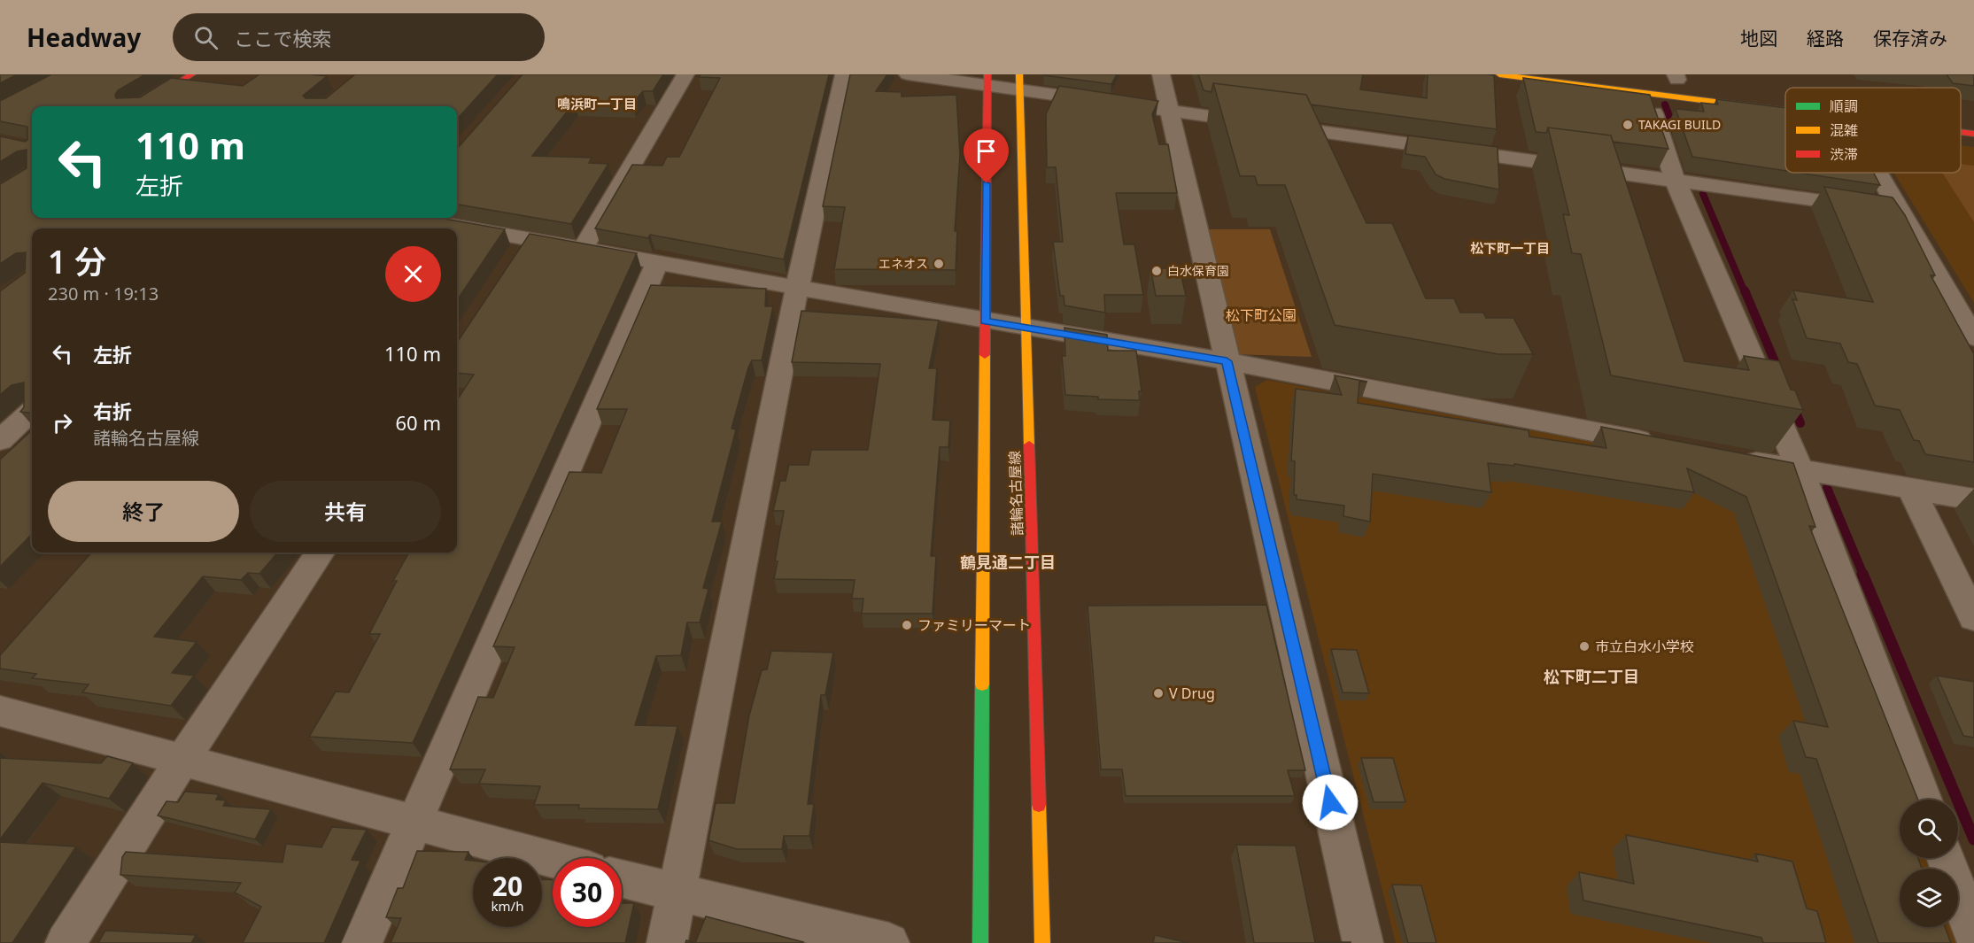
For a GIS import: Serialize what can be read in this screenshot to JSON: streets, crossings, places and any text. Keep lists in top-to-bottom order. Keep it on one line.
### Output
{"streets":{"main road":["諸輪名古屋線"]},"districts":["鳴浜町一丁目","松下町一丁目","鶴見通二丁目","松下町二丁目"],"parks":["松下町公園"],"places":["TAKAGI BUILD","エネオス","白水保育園","ファミリーマート","市立白水小学校","V Drug"],"legend":["順調","混雑","渋滞"],"page":{"header":"Headway","search":"ここで検索","nav":["地図","経路","保存済み"],"turn":["110 m","左折"],"heading":["1 分","230 m · 19:13"],"list":[{"name":"左折","value":"110 m"},{"name":"右折","note":"諸輪名古屋線","value":"60 m"}],"buttons":["終了","共有"],"speed":"20 km/h","limit":"30"}}
